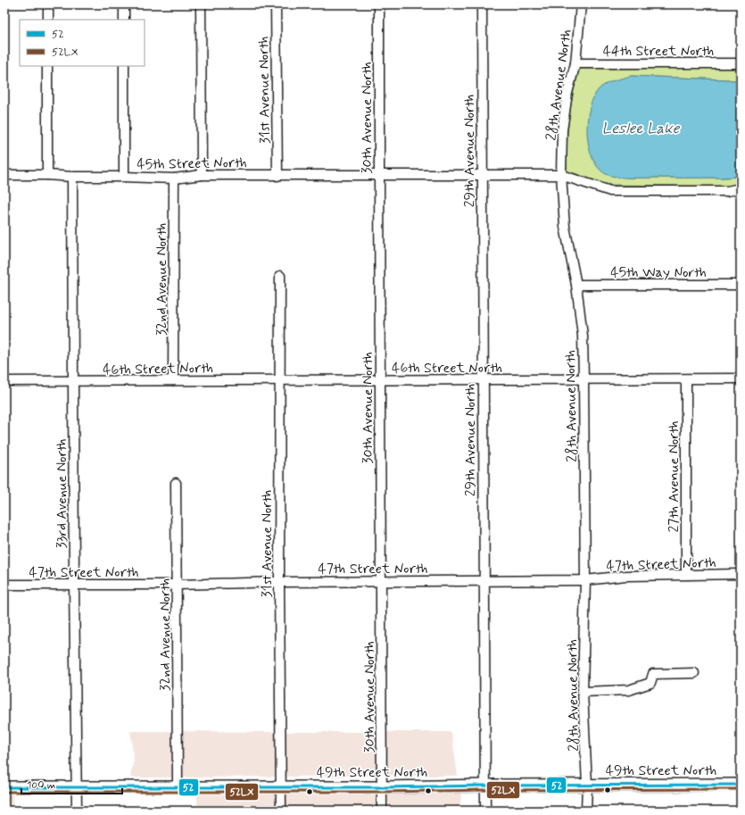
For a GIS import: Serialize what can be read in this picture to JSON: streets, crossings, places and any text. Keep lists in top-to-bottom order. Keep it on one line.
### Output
{"streets":{"main road":["49th Street North"],"street":["44th Street North","28th Avenue North","31st Avenue North","30th Avenue North","29th Avenue North","45th Street North","45th Way North","32nd Avenue North","46th Street North","27th Avenue North","33rd Avenue North","47th Street North"]},"crossings":[["44th Street North","28th Avenue North"],["28th Avenue North","45th Street North"],["28th Avenue North","45th Way North"],["28th Avenue North","46th Street North"],["28th Avenue North","47th Street North"],["28th Avenue North","49th Street North"],["31st Avenue North","45th Street North"],["31st Avenue North","46th Street North"],["31st Avenue North","47th Street North"],["31st Avenue North","49th Street North"],["30th Avenue North","45th Street North"],["30th Avenue North","46th Street North"],["30th Avenue North","47th Street North"],["30th Avenue North","49th Street North"],["29th Avenue North","45th Street North"],["29th Avenue North","46th Street North"],["29th Avenue North","47th Street North"],["29th Avenue North","49th Street North"],["45th Street North","32nd Avenue North"],["45th Street North","33rd Avenue North"],["32nd Avenue North","46th Street North"],["32nd Avenue North","47th Street North"],["32nd Avenue North","49th Street North"],["46th Street North","27th Avenue North"],["46th Street North","33rd Avenue North"],["27th Avenue North","47th Street North"],["33rd Avenue North","47th Street North"],["33rd Avenue North","49th Street North"]],"water":["Leslee Lake"],"lines":["transit line 52","transit line 52LX"],"legend":["52","52LX"],"scale_bar":"100 m"}
